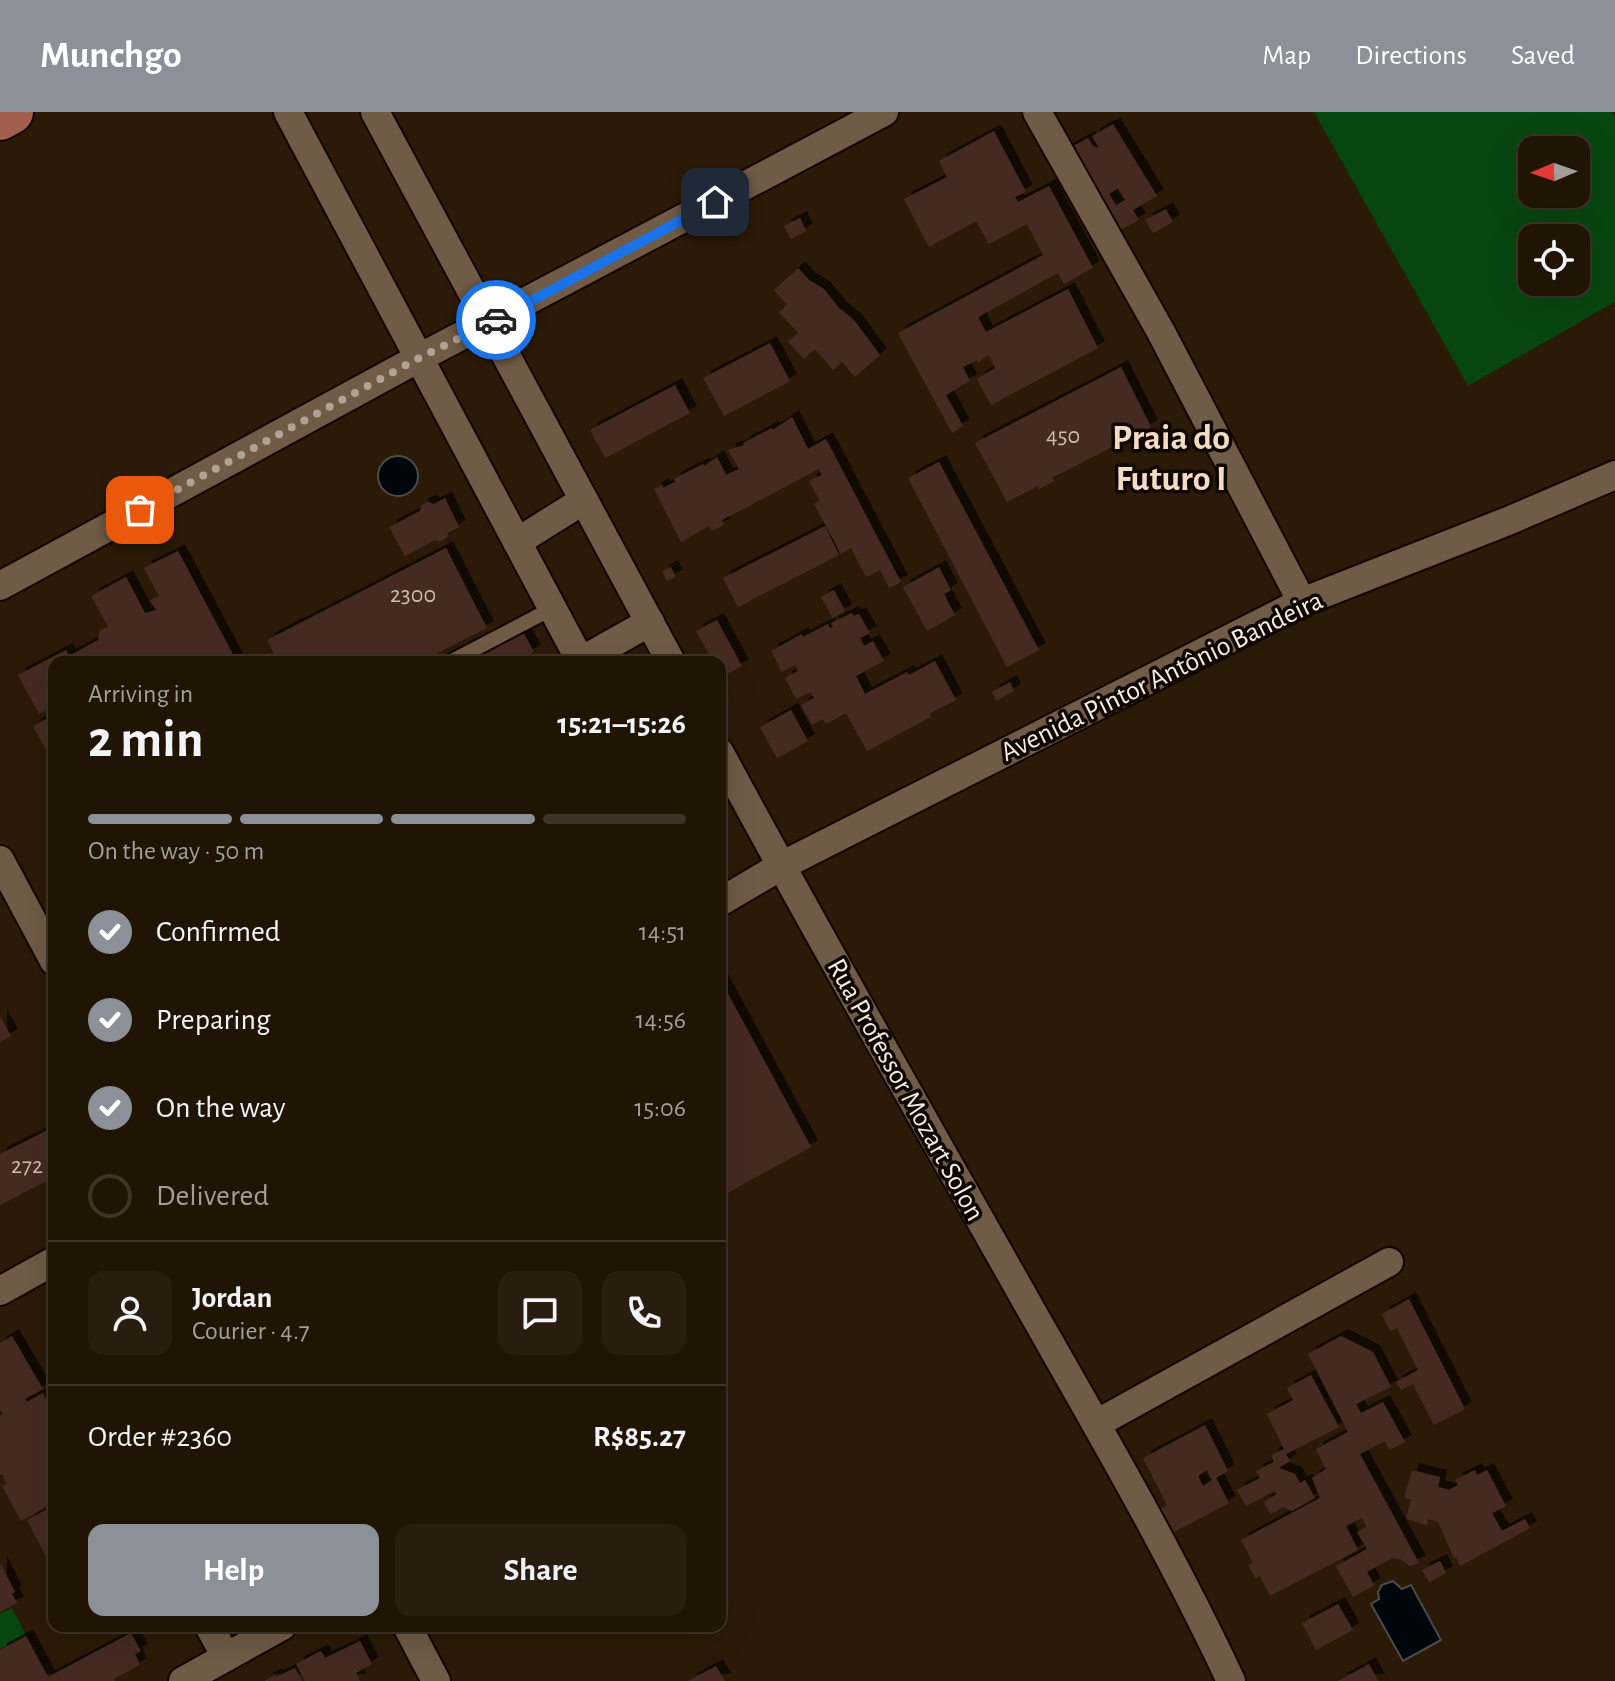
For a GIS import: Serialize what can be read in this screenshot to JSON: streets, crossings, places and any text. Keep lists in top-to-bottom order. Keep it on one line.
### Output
{"streets":{"street":["Avenida Pintor Antônio Bandeira","Rua Professor Mozart Solon"]},"crossings":[["Avenida Pintor Antônio Bandeira","Rua Professor Mozart Solon"]],"districts":["Praia do Futuro I"],"house_numbers":["450","2300","272"],"north":"left","page":{"header":"Munchgo","nav":["Map","Directions","Saved"],"heading":["2 min","Arriving in","15:21–15:26"],"panel":["Jordan","Courier · 4.7","Order #2360","R$85.27"],"bar":"On the way · 50 m","list":[["Confirmed","14:51"],["Preparing","14:56"],["On the way","15:06"],"Delivered"],"buttons":["Help","Share"]}}
